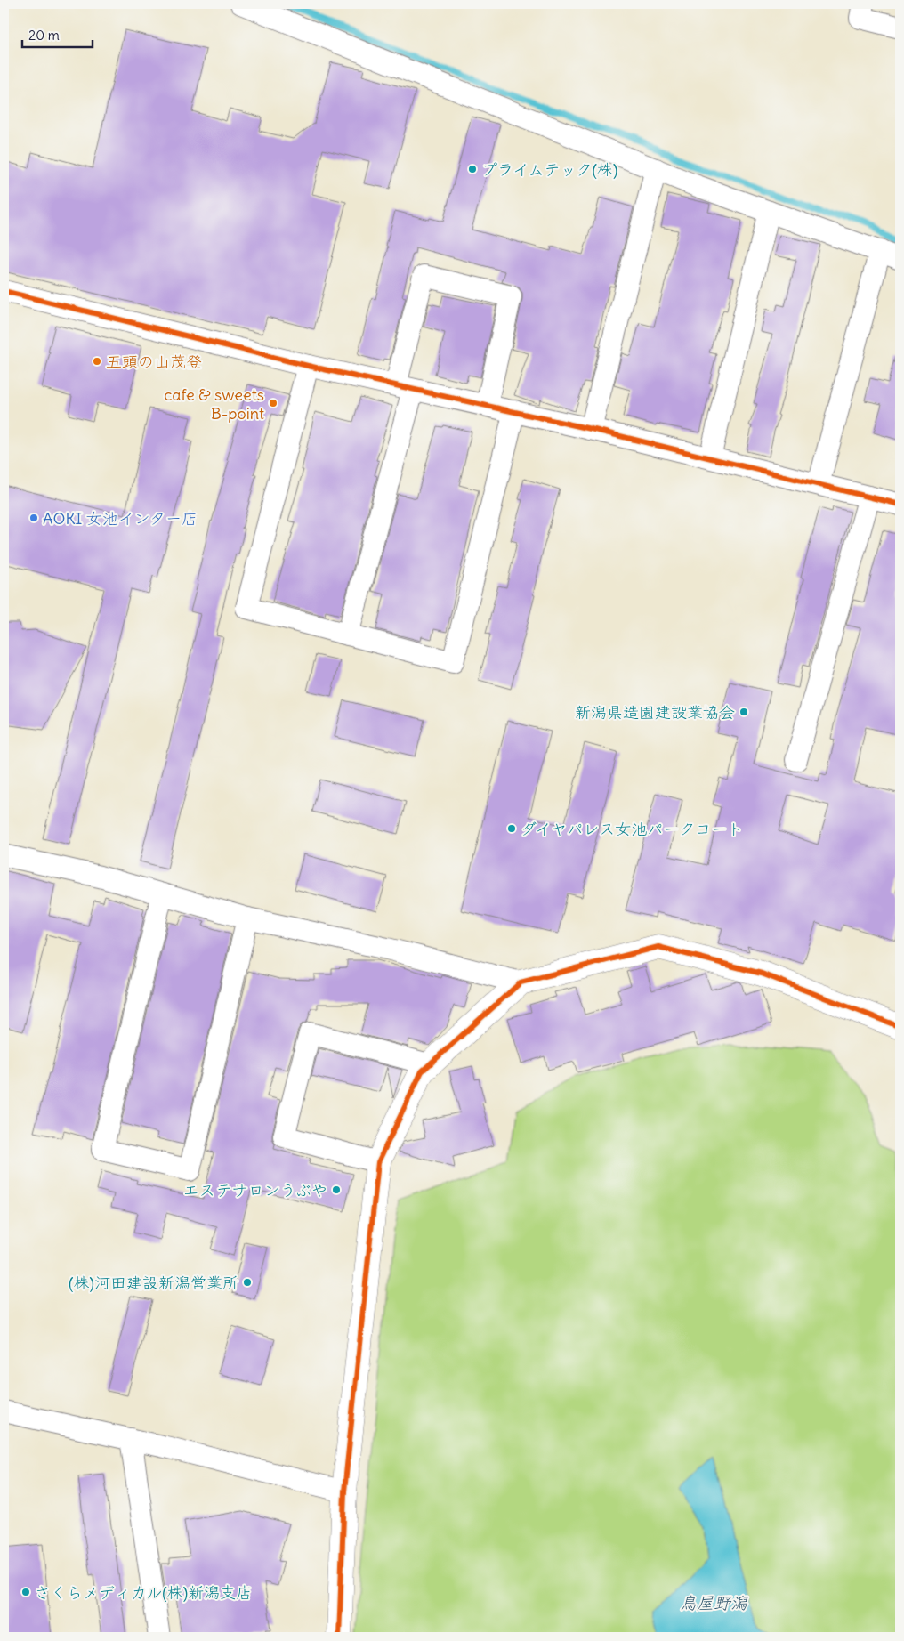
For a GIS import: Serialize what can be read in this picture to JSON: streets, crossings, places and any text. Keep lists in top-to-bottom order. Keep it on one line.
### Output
{"water":["鳥屋野潟"],"places":["プライムテック(株)","五頭の山茂登","cafe & sweets B-point","AOKI 女池インター店","新潟県造園建設業協会","ダイヤパレス女池パークコート","エステサロンうぶや","(株)河田建設新潟営業所","さくらメディカル(株)新潟支店"],"scale_bar":"20 m"}
